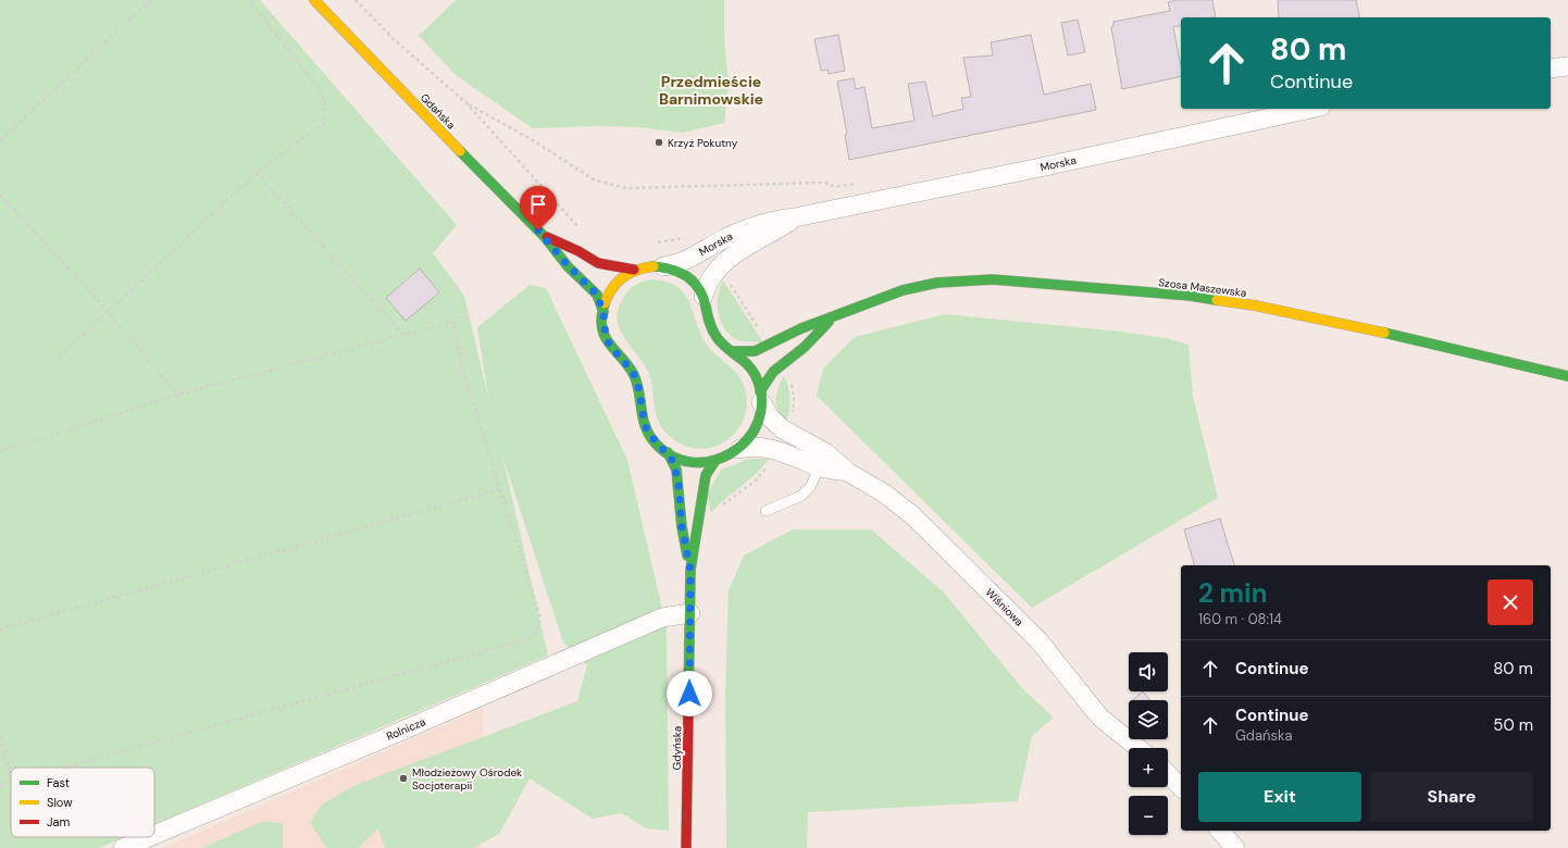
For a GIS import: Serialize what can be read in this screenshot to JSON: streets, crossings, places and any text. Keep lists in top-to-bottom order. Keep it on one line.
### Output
{"streets":{"main road":["Gdańska","Szosa Maszewska","Gdyńska"],"street":["Morska","Wiśniowa","Rolnicza"]},"crossings":[["Szosa Maszewska","Wiśniowa"],["Rolnicza","Gdyńska"]],"districts":["Przedmieście Barnimowskie"],"places":["Krzyż Pokutny","Młodzieżowy Ośrodek Socjoterapii"],"legend":["Fast","Slow","Jam"],"page":{"turn":["80 m","Continue"],"heading":["2 min","160 m · 08:14"],"list":[{"name":"Continue","value":"80 m"},{"name":"Continue","note":"Gdańska","value":"50 m"}],"map_buttons":["+","−"],"buttons":["Exit","Share"]}}
